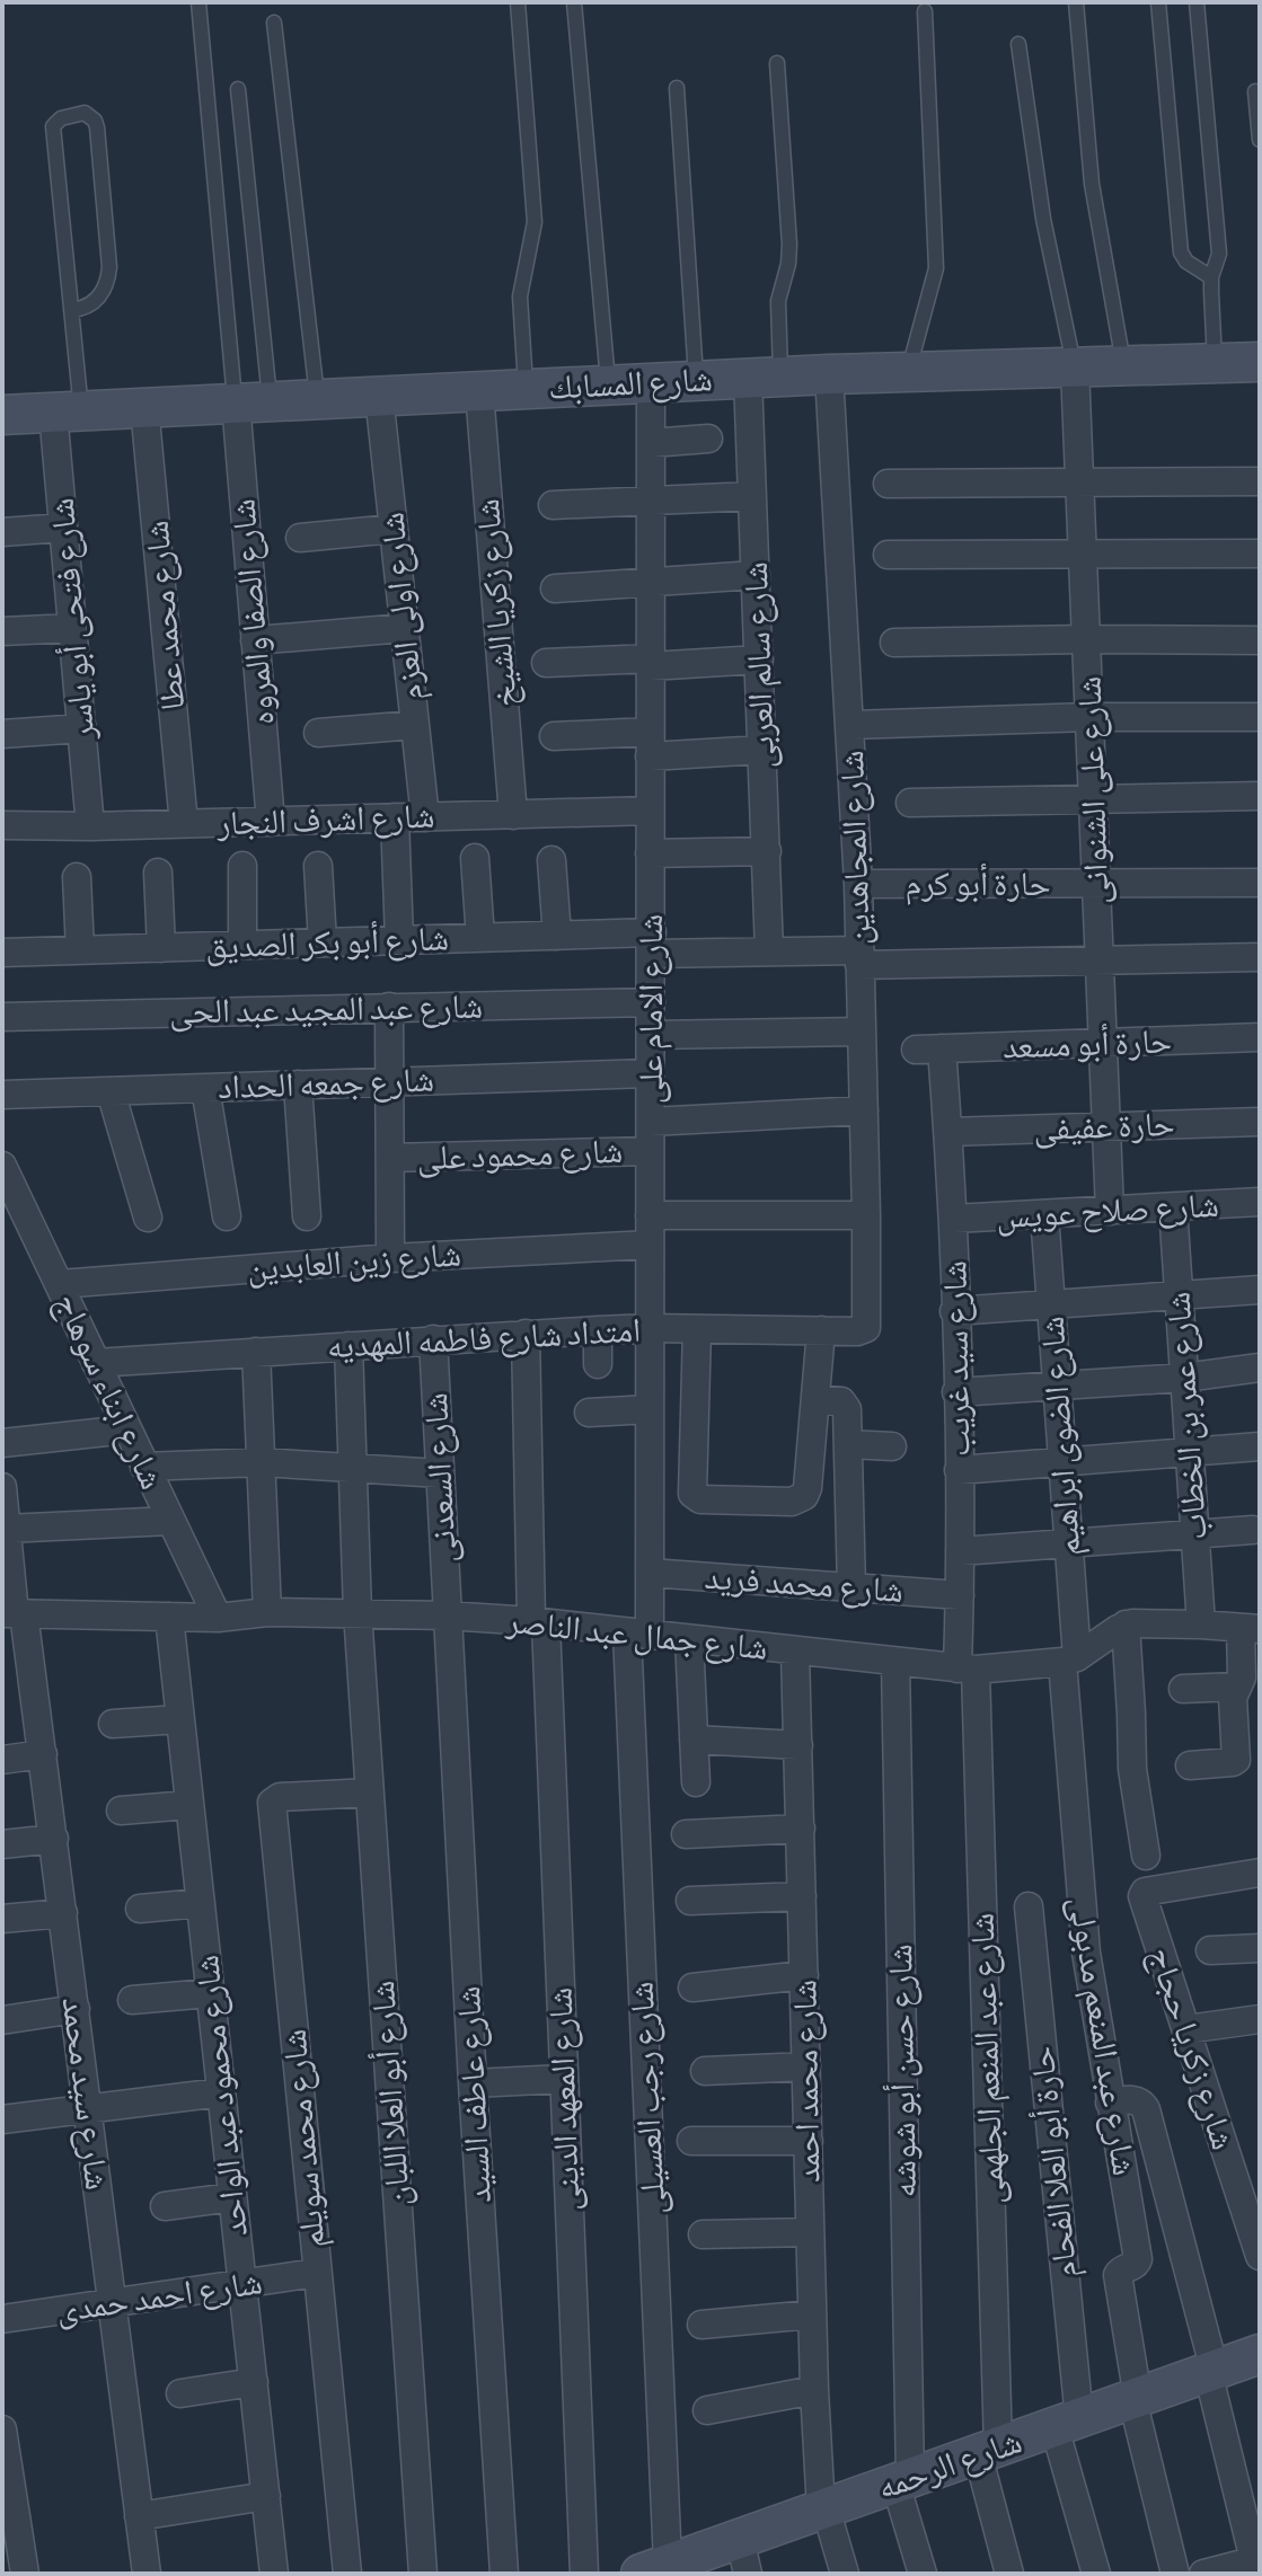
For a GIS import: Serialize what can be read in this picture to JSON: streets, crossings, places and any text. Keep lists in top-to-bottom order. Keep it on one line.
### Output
{"streets":{"street":["شارع المسابك","شارع زكريا الشيخ","شارع اولى العزم","شارع الصفا والمروه","شارع محمد عطا","شارع فتحى أبو ياسر","شارع سالم العربى","شارع على الشنوانى","شارع اشرف النجار","شارع المجاهدين","حارة أبو كرم","شارع أبو بكر الصديق","شارع عبد المجيد عبد الحى","شارع الامام على","حارة أبو مسعد","شارع جمعه الحداد","حارة عفيفى","شارع محمود على","شارع صلاح عويس","شارع زين العابدين","امتداد شارع فاطمه المهديه","شارع سيد غريب","شارع ابناء سوهاج","شارع عمر بن الخطاب","شارع الضوى ابراهيم","شارع السعدنى","شارع محمد فريد","شارع جمال عبد الناصر","شارع عبد المنعم مدبولى","شارع زكريا حجاج","شارع عبد المنعم الجلهمى","شارع حسن أبو شوشه","شارع محمد احمد","شارع سيد محمد","شارع أبو العلا اللبان","شارع عاطف السيد","شارع محمود عبد الواحد","شارع رجب العسيلى","شارع المعهد الدينى","شارع محمد سويلم","حارة أبو العلا الفحام","شارع احمد حمدى","شارع الرحمه"]},"crossings":[["شارع المسابك","شارع زكريا الشيخ"],["شارع المسابك","شارع اولى العزم"],["شارع المسابك","شارع الصفا والمروه"],["شارع المسابك","شارع محمد عطا"],["شارع المسابك","شارع فتحى أبو ياسر"],["شارع المسابك","شارع سالم العربى"],["شارع المسابك","شارع على الشنوانى"],["شارع المسابك","شارع المجاهدين"],["شارع المسابك","شارع الامام على"],["شارع زكريا الشيخ","شارع اشرف النجار"],["شارع اولى العزم","شارع اشرف النجار"],["شارع الصفا والمروه","شارع اشرف النجار"],["شارع محمد عطا","شارع اشرف النجار"],["شارع فتحى أبو ياسر","شارع اشرف النجار"],["شارع سالم العربى","شارع أبو بكر الصديق"],["شارع على الشنوانى","حارة أبو كرم"],["شارع على الشنوانى","شارع أبو بكر الصديق"],["شارع على الشنوانى","حارة أبو مسعد"],["شارع على الشنوانى","حارة عفيفى"],["شارع على الشنوانى","شارع صلاح عويس"],["شارع اشرف النجار","شارع الامام على"],["شارع المجاهدين","حارة أبو كرم"],["شارع المجاهدين","شارع أبو بكر الصديق"],["شارع المجاهدين","امتداد شارع فاطمه المهديه"],["شارع أبو بكر الصديق","شارع الامام على"],["شارع عبد المجيد عبد الحى","شارع الامام على"],["شارع الامام على","شارع جمعه الحداد"],["شارع الامام على","شارع محمود على"],["شارع الامام على","شارع زين العابدين"],["شارع الامام على","امتداد شارع فاطمه المهديه"],["شارع الامام على","شارع محمد فريد"],["شارع الامام على","شارع جمال عبد الناصر"],["شارع الامام على","شارع رجب العسيلى"],["حارة أبو مسعد","شارع سيد غريب"],["حارة عفيفى","شارع سيد غريب"],["شارع صلاح عويس","شارع سيد غريب"],["شارع صلاح عويس","شارع عمر بن الخطاب"],["شارع صلاح عويس","شارع الضوى ابراهيم"],["شارع زين العابدين","شارع ابناء سوهاج"],["امتداد شارع فاطمه المهديه","شارع ابناء سوهاج"],["امتداد شارع فاطمه المهديه","شارع السعدنى"],["امتداد شارع فاطمه المهديه","شارع أبو العلا اللبان"],["امتداد شارع فاطمه المهديه","شارع المعهد الدينى"],["شارع سيد غريب","شارع محمد فريد"],["شارع سيد غريب","شارع جمال عبد الناصر"],["شارع سيد غريب","شارع عبد المنعم الجلهمى"],["شارع ابناء سوهاج","شارع جمال عبد الناصر"],["شارع الضوى ابراهيم","شارع جمال عبد الناصر"],["شارع الضوى ابراهيم","شارع عبد المنعم مدبولى"],["شارع السعدنى","شارع جمال عبد الناصر"],["شارع السعدنى","شارع عاطف السيد"],["شارع جمال عبد الناصر","شارع عبد المنعم مدبولى"],["شارع جمال عبد الناصر","شارع عبد المنعم الجلهمى"],["شارع جمال عبد الناصر","شارع حسن أبو شوشه"],["شارع جمال عبد الناصر","شارع محمد احمد"],["شارع جمال عبد الناصر","شارع سيد محمد"],["شارع جمال عبد الناصر","شارع أبو العلا اللبان"],["شارع جمال عبد الناصر","شارع عاطف السيد"],["شارع جمال عبد الناصر","شارع محمود عبد الواحد"],["شارع جمال عبد الناصر","شارع رجب العسيلى"],["شارع جمال عبد الناصر","شارع المعهد الدينى"],["شارع عبد المنعم مدبولى","شارع الرحمه"],["شارع عبد المنعم الجلهمى","شارع الرحمه"],["شارع حسن أبو شوشه","شارع الرحمه"],["شارع محمد احمد","شارع الرحمه"],["شارع سيد محمد","شارع احمد حمدى"],["شارع أبو العلا اللبان","شارع محمد سويلم"],["شارع محمود عبد الواحد","شارع احمد حمدى"],["شارع رجب العسيلى","شارع الرحمه"],["شارع محمد سويلم","شارع احمد حمدى"],["حارة أبو العلا الفحام","شارع الرحمه"]]}
